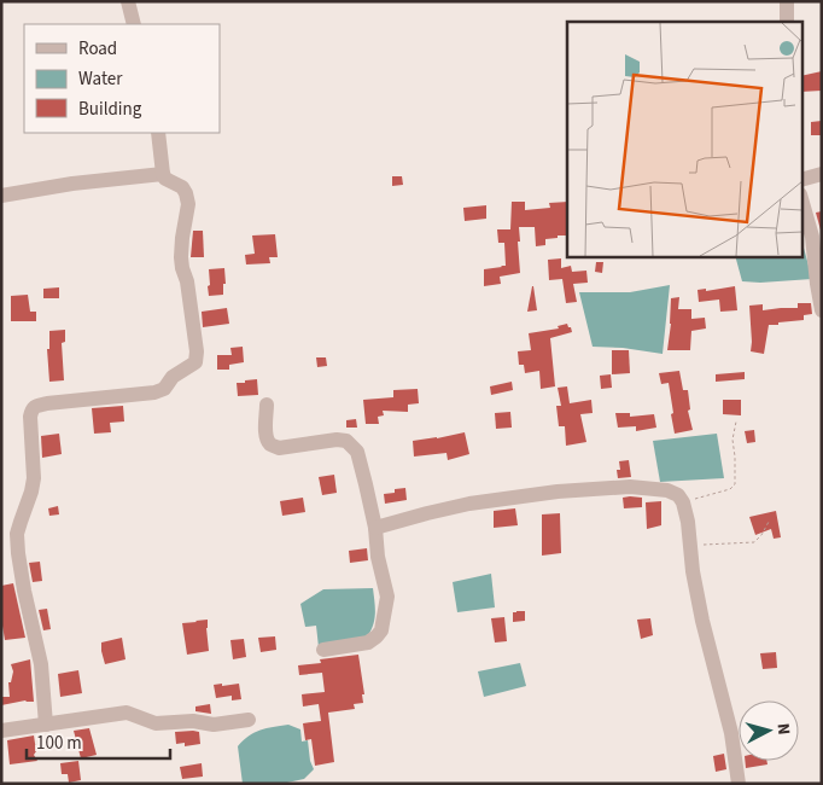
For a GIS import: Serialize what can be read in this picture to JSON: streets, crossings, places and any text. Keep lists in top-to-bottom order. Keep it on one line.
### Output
{"legend":["Road","Water","Building"],"scale_bar":"100 m","north":"right"}
